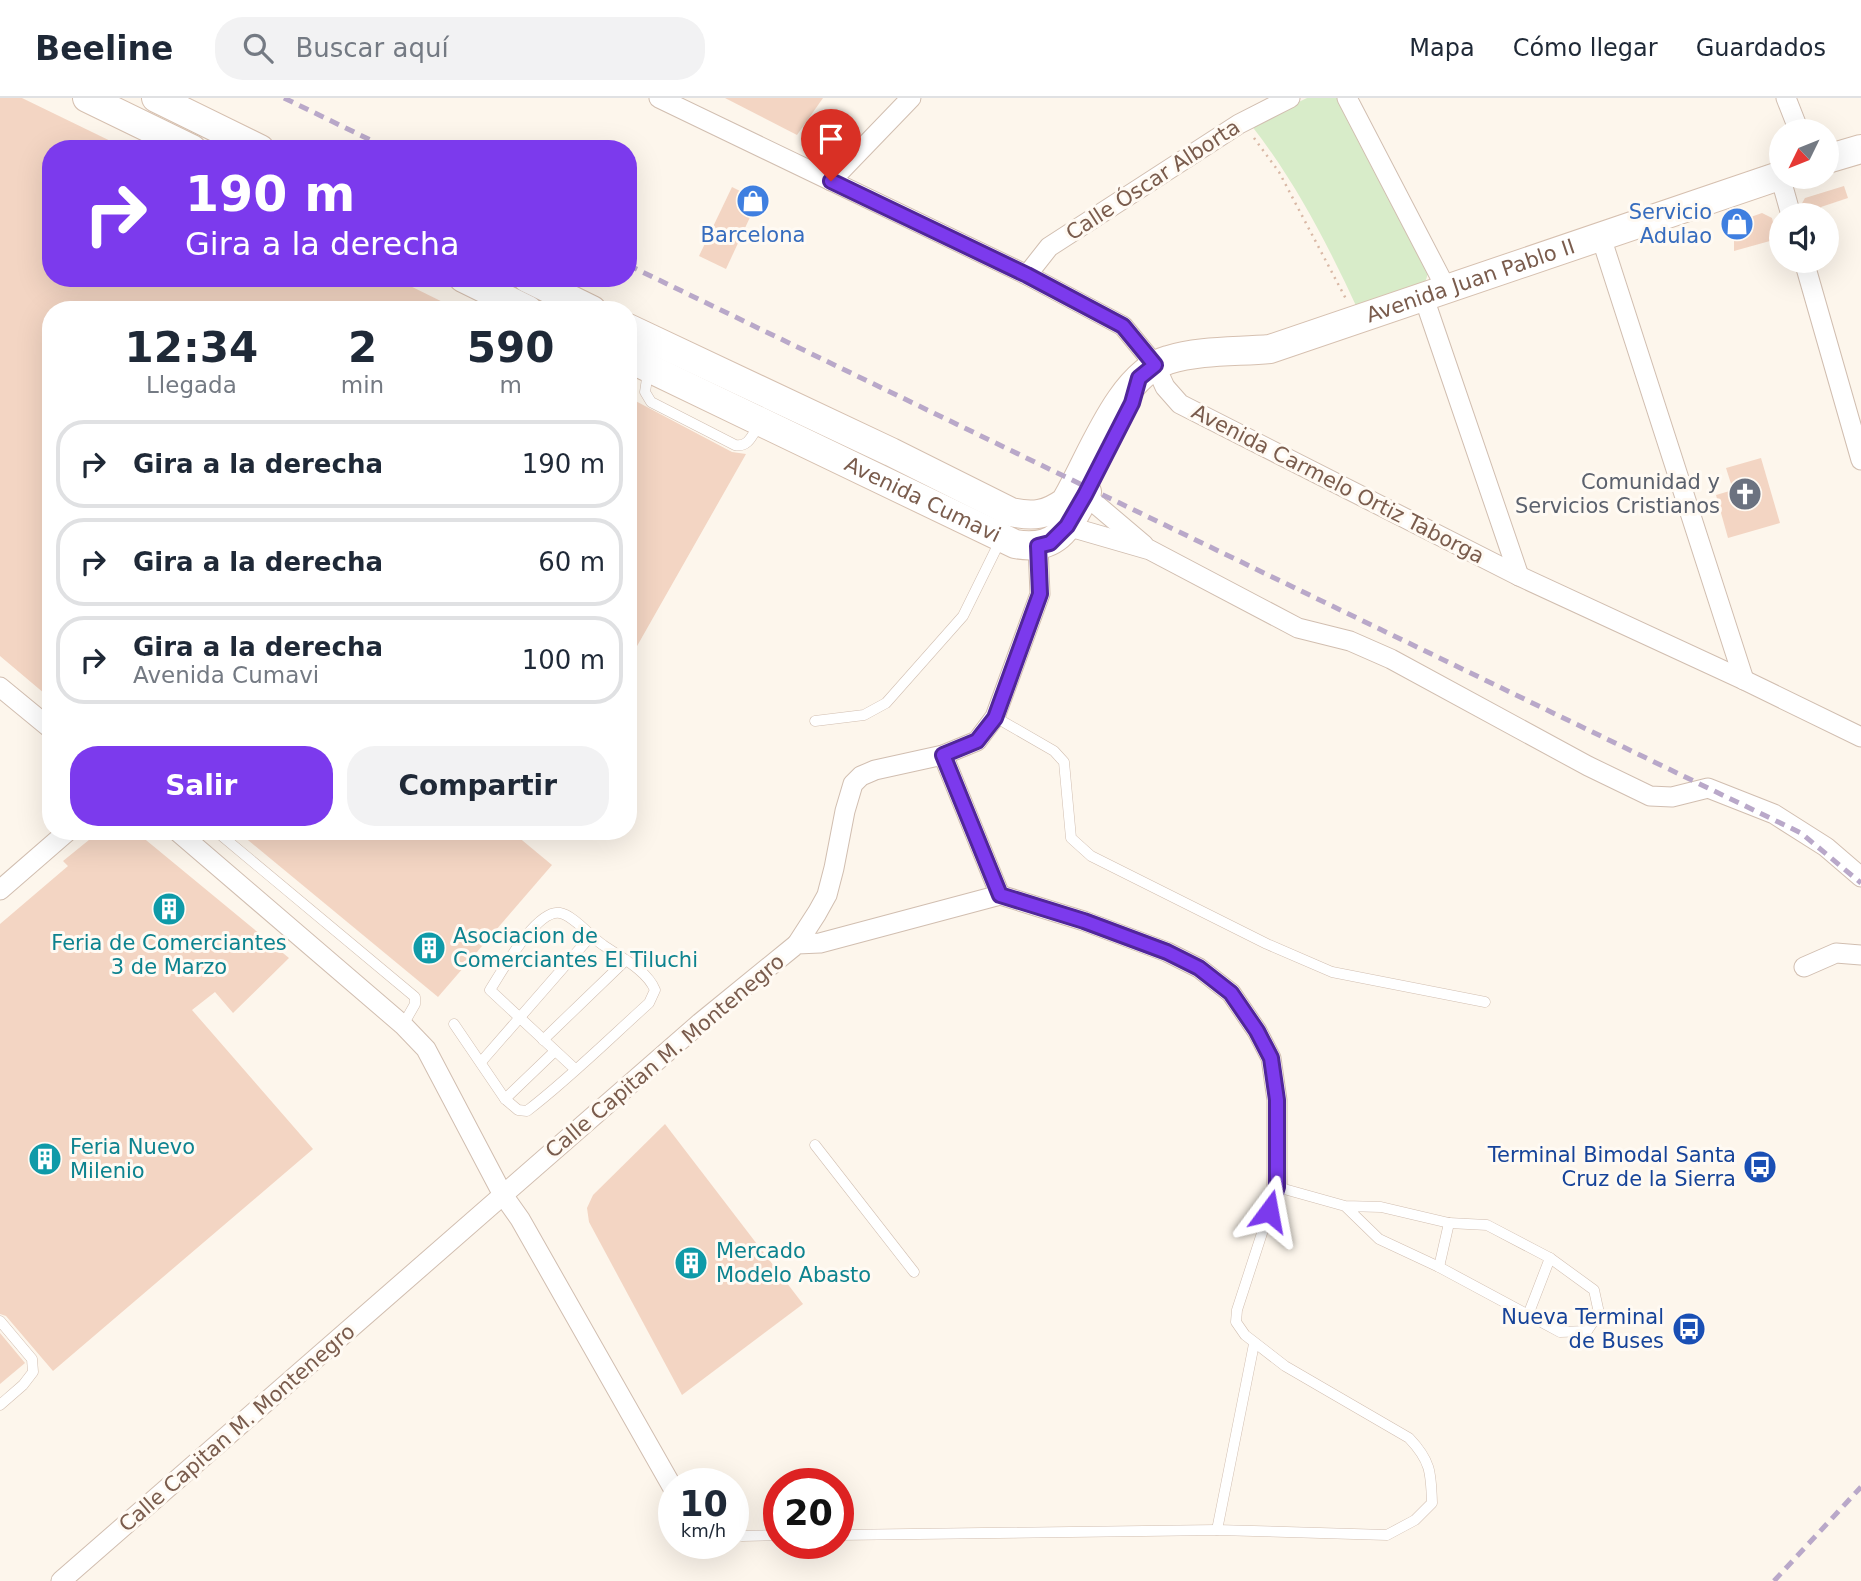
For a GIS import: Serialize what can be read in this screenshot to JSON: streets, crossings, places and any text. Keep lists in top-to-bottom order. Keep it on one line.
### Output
{"streets":{"street":["Calle Óscar Alborta","Avenida Juan Pablo II","Avenida Carmelo Ortiz Taborga","Avenida Cumavi","Calle Capitan M. Montenegro"]},"crossings":[["Calle Óscar Alborta","Avenida Carmelo Ortiz Taborga"],["Avenida Juan Pablo II","Avenida Carmelo Ortiz Taborga"],["Avenida Juan Pablo II","Avenida Cumavi"],["Avenida Carmelo Ortiz Taborga","Avenida Cumavi"]],"places":{"shop":["Barcelona","Servicio Adulao"],"church":["Comunidad y Servicios Cristianos"],"building":["Feria de Comerciantes 3 de Marzo","Asociacion de Comerciantes El Tiluchi","Feria Nuevo Milenio","Mercado Modelo Abasto"],"bus stop":["Terminal Bimodal Santa Cruz de la Sierra","Nueva Terminal de Buses"]},"north":"bottom left","page":{"header":"Beeline","search":"Buscar aquí","nav":["Mapa","Cómo llegar","Guardados"],"turn":["190 m","Gira a la derecha"],"eta":["12:34","Llegada","2","min","590","m"],"list":[{"name":"Gira a la derecha","value":"190 m"},{"name":"Gira a la derecha","value":"60 m"},{"name":"Gira a la derecha","note":"Avenida Cumavi","value":"100 m"}],"buttons":["Salir","Compartir"],"speed":"10 km/h","limit":"20"}}
